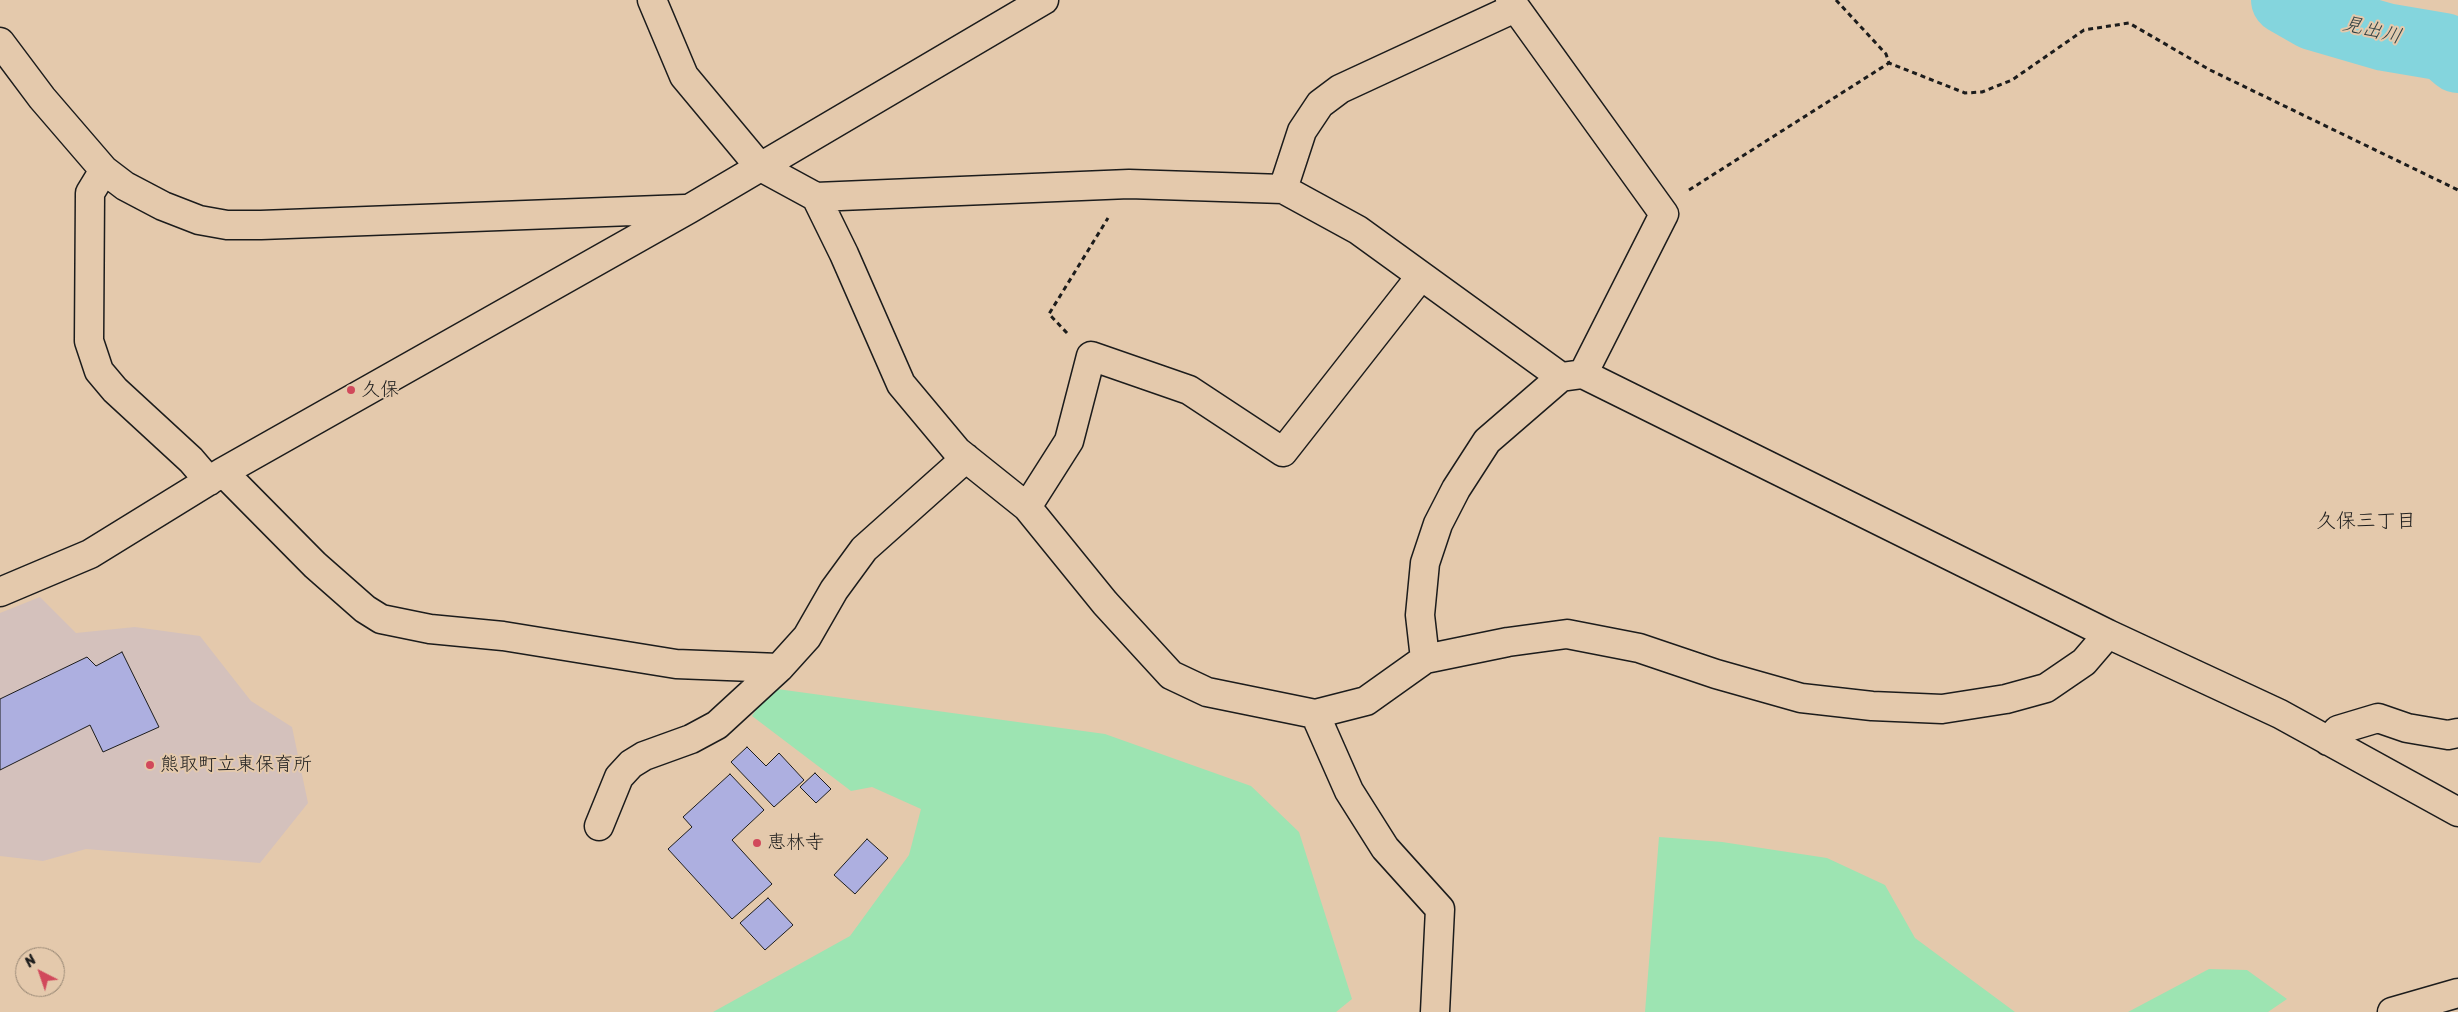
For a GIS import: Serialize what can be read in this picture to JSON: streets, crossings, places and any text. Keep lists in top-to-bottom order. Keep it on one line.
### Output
{"districts":["久保三丁目"],"water":["見出川"],"places":["久保","熊取町立東保育所","恵林寺"],"north":"top left"}
